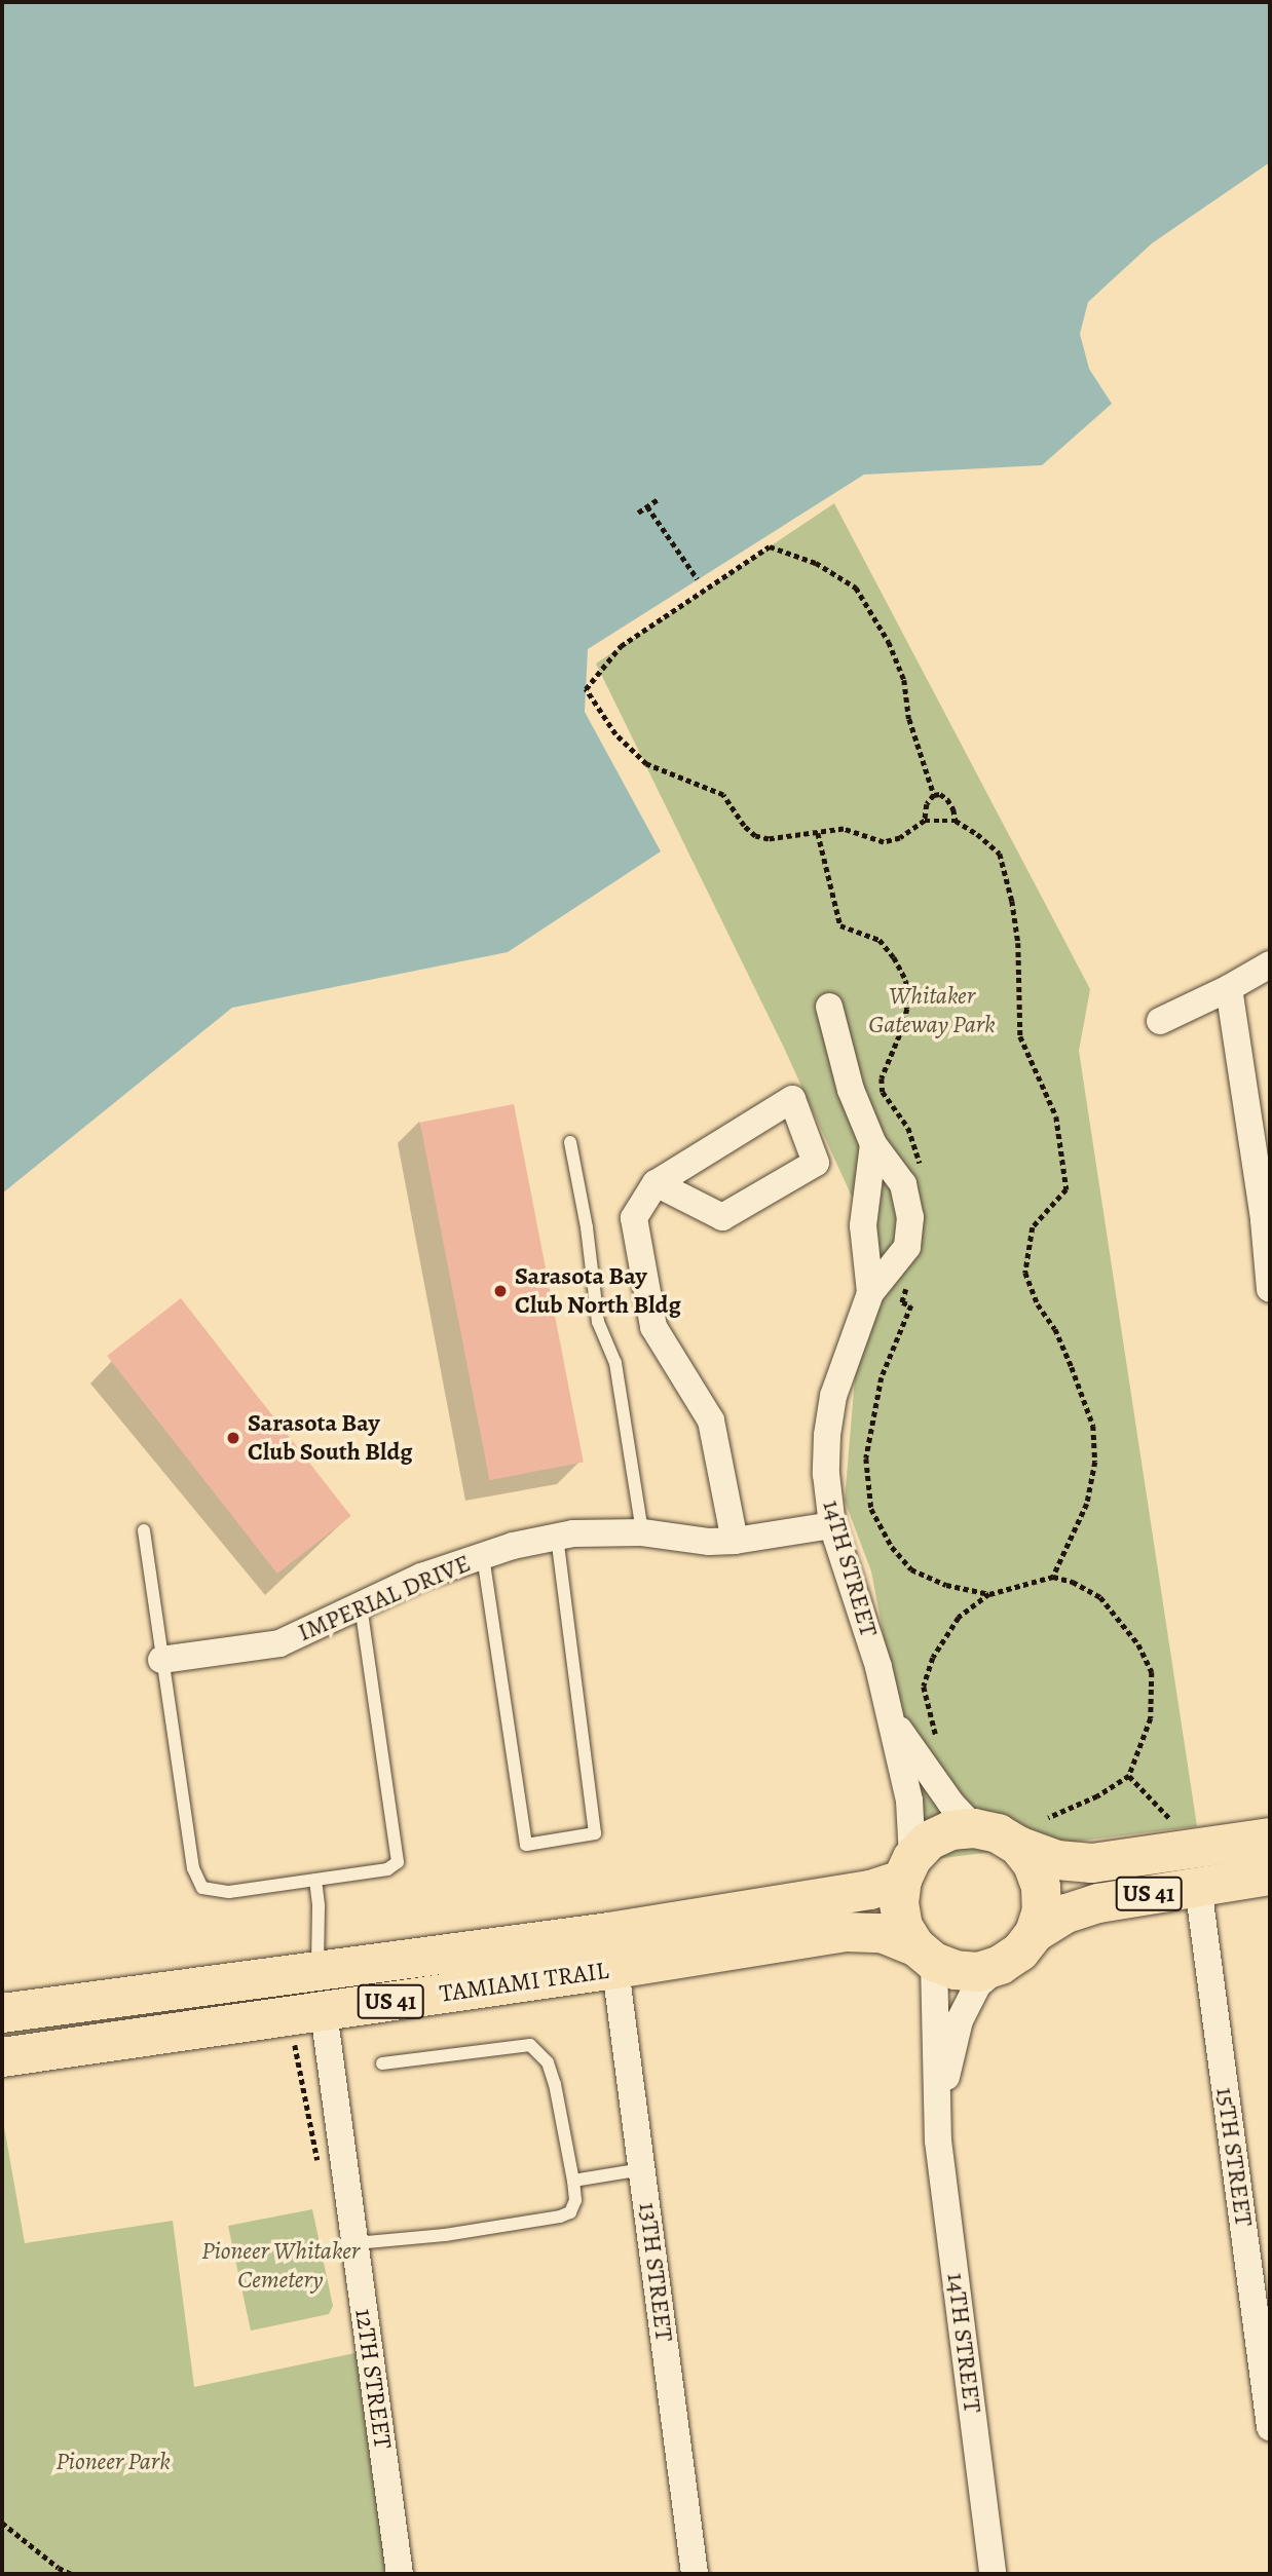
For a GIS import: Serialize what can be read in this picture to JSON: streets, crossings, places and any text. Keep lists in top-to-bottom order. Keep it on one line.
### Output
{"streets":{"main road":["US 41","TAMIAMI TRAIL"],"street":["14TH STREET","IMPERIAL DRIVE","15TH STREET","13TH STREET","12TH STREET"]},"crossings":[["14TH STREET","IMPERIAL DRIVE"],["14TH STREET","US 41"],["14TH STREET","TAMIAMI TRAIL"],["US 41","TAMIAMI TRAIL"],["US 41","15TH STREET"],["TAMIAMI TRAIL","13TH STREET"],["TAMIAMI TRAIL","12TH STREET"]],"parks":["Whitaker Gateway Park","Pioneer Whitaker Cemetery","Pioneer Park"],"places":["Sarasota Bay Club North Bldg","Sarasota Bay Club South Bldg"]}
